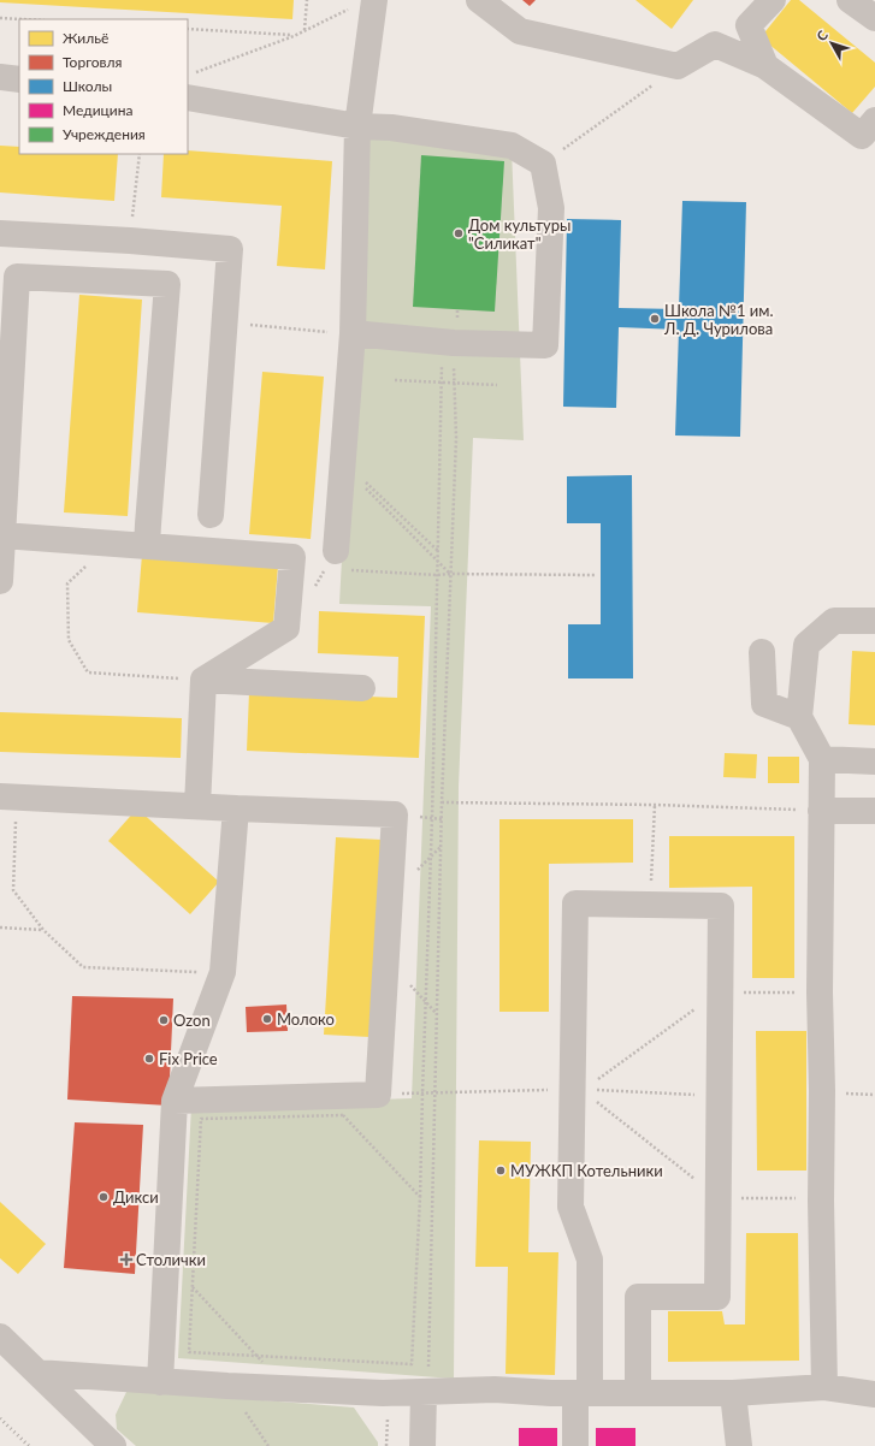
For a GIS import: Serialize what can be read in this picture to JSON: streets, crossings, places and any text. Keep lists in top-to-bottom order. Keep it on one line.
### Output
{"places":{"other":["Дом культуры \"Силикат\"","Школа №1 им. Л. Д. Чурилова","Молоко","Ozon","Fix Price","МУЖКП Котельники","Дикси"],"health":["Столички"]},"legend":["Жильё","Торговля","Школы","Медицина","Учреждения"],"north":"top left"}
